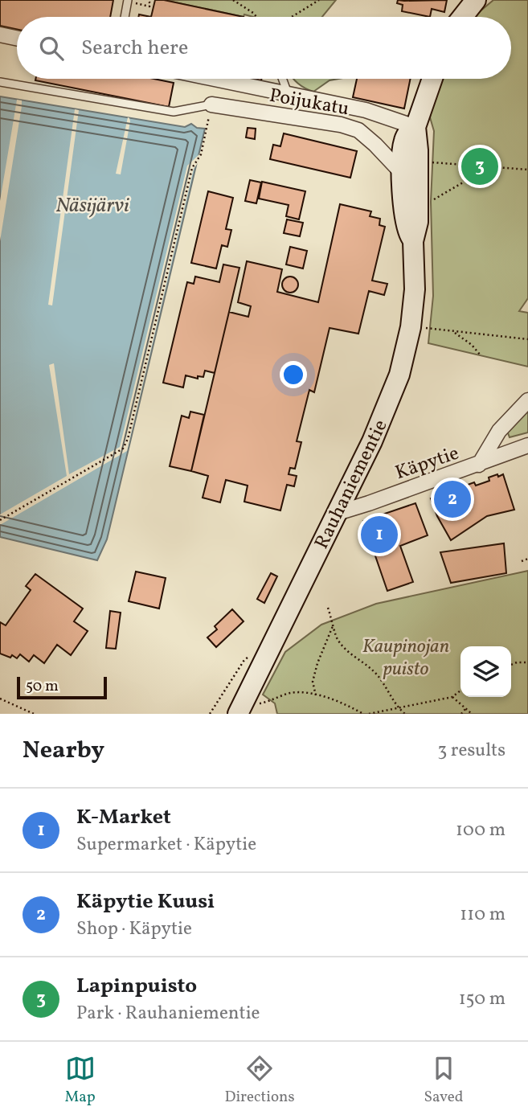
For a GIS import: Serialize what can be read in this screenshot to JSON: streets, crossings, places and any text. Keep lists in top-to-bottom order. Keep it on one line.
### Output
{"streets":{"street":["Poijukatu","Käpytie","Rauhaniementie"]},"crossings":[["Poijukatu","Rauhaniementie"],["Käpytie","Rauhaniementie"]],"water":["Näsijärvi"],"parks":["Kaupinojan puisto"],"scale_bar":"50 m","page":{"search":"Search here","pins":["3","2","1"],"scale":"50 m","heading":["Nearby","3 results"],"list":[{"mark":"1","name":"K-Market","note":"Supermarket · Käpytie","value":"100 m"},{"mark":"2","name":"Käpytie Kuusi","note":"Shop · Käpytie","value":"110 m"},{"mark":"3","name":"Lapinpuisto","note":"Park · Rauhaniementie","value":"150 m"}],"nav":["Map","Directions","Saved"]}}
